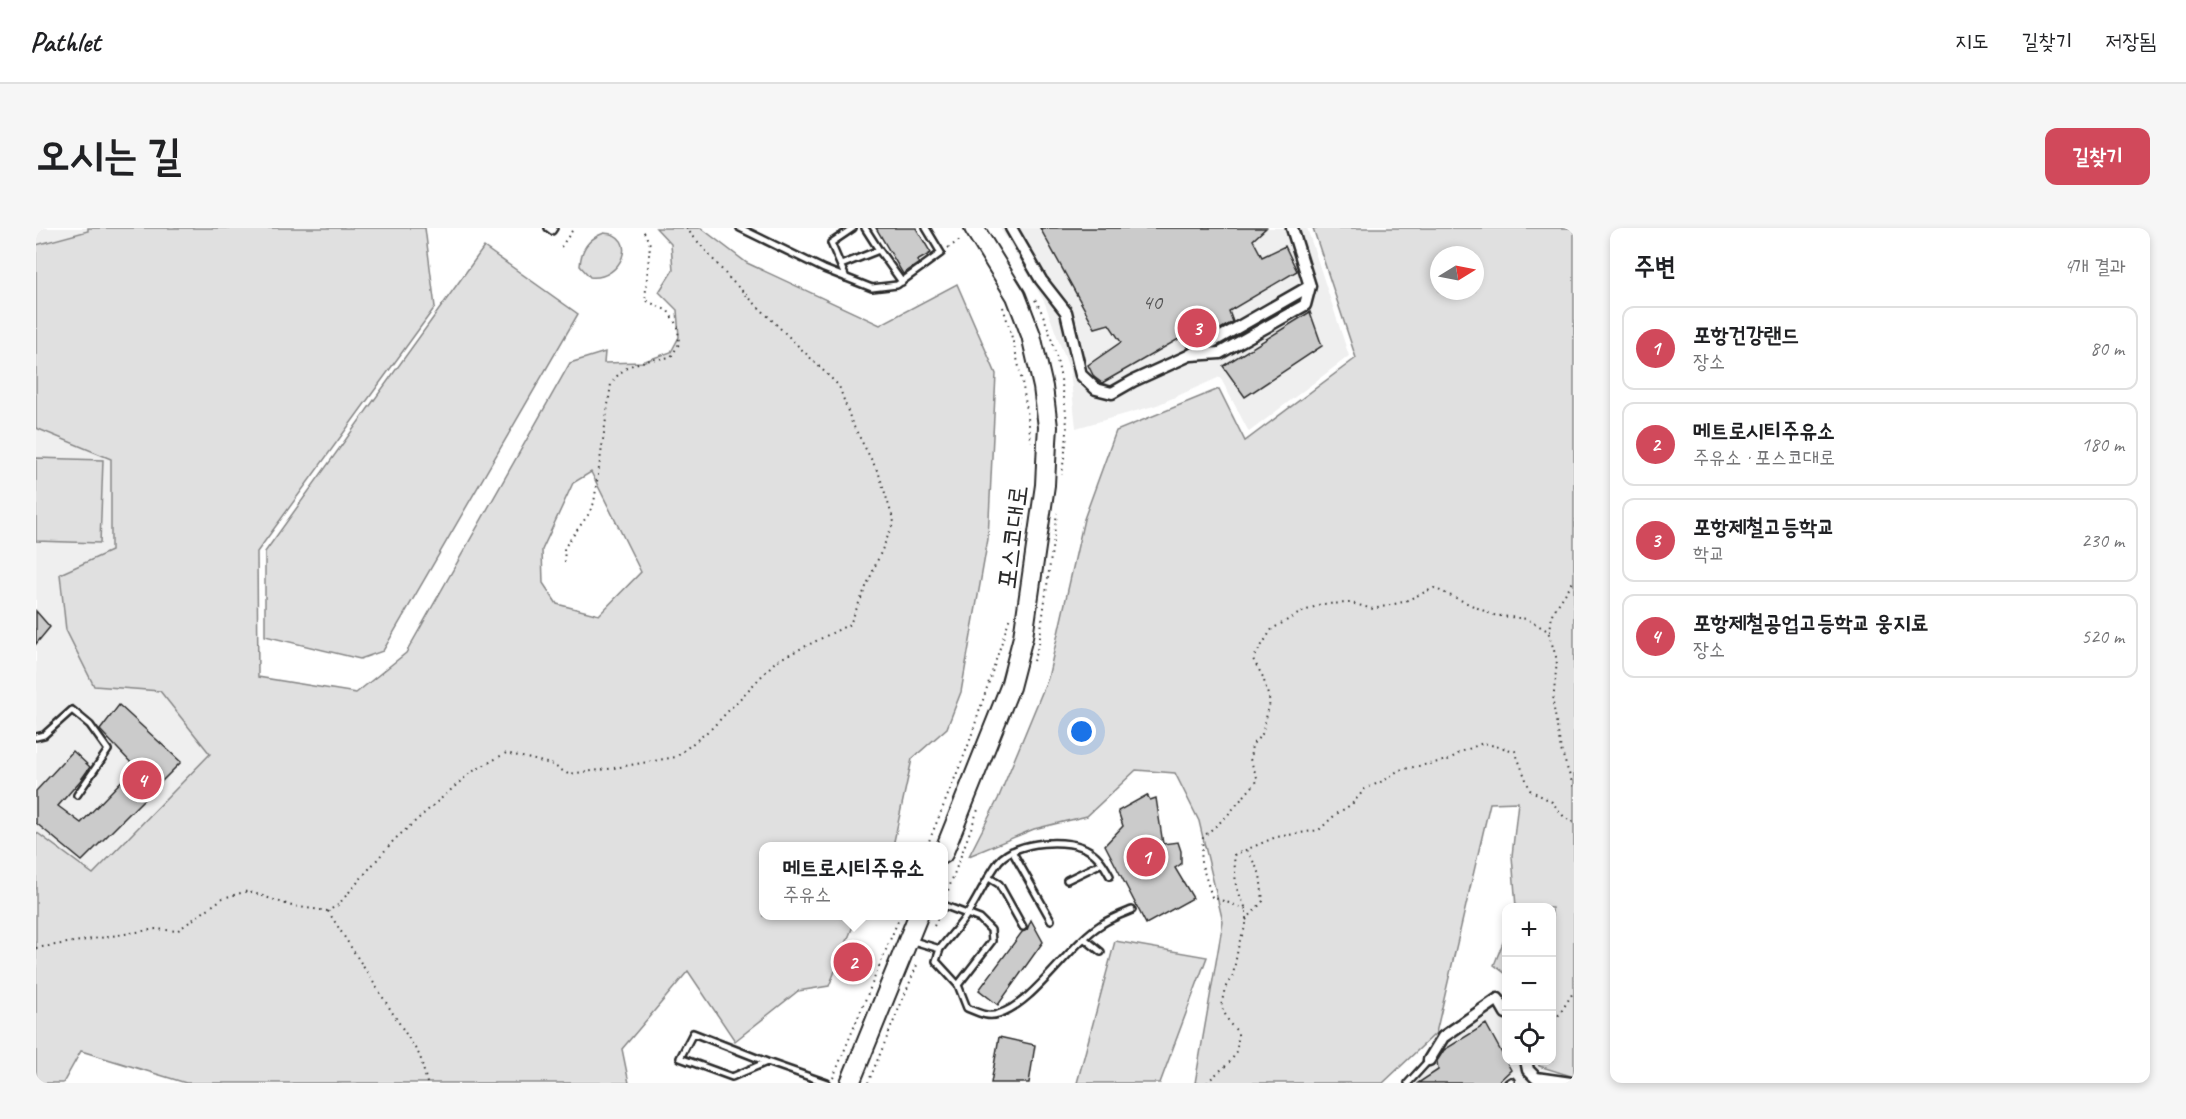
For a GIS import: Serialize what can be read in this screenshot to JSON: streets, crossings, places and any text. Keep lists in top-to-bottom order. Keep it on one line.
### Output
{"streets":{"main road":["포스코대로"]},"house_numbers":["40"],"north":"right","page":{"header":"Pathlet","nav":["지도","길찾기","저장됨"],"buttons":"길찾기","title":"오시는 길","heading":["주변","4개 결과"],"pins":["3","4","1","2"],"list":[{"mark":"1","name":"포항건강랜드","note":"장소","value":"80 m"},{"mark":"2","name":"메트로시티주유소","note":"주유소 · 포스코대로","value":"180 m"},{"mark":"3","name":"포항제철고등학교","note":"학교","value":"230 m"},{"mark":"4","name":"포항제철공업고등학교 웅지료","note":"장소","value":"520 m"}],"popup":["메트로시티주유소","주유소"],"map_buttons":["+","−"]}}
